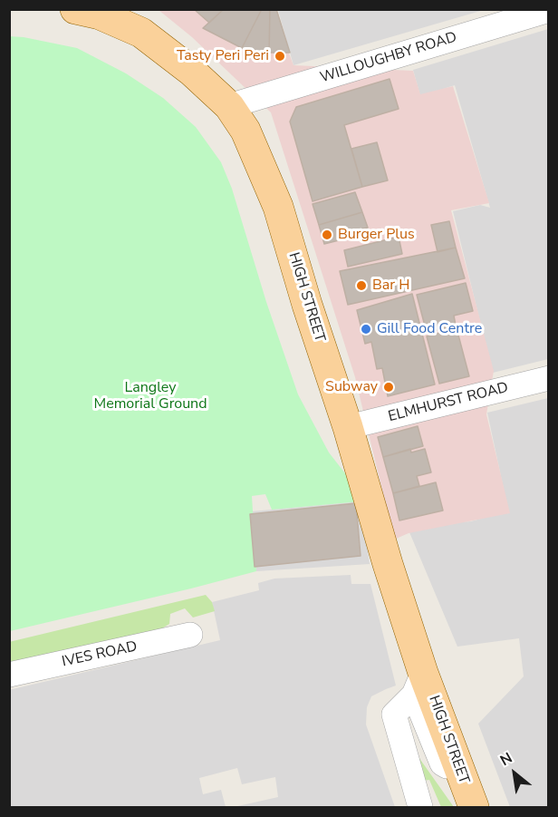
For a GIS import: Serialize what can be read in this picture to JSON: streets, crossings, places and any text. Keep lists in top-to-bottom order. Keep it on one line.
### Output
{"streets":{"main road":["HIGH STREET"],"street":["WILLOUGHBY ROAD","ELMHURST ROAD","IVES ROAD"]},"crossings":[["WILLOUGHBY ROAD","HIGH STREET"],["HIGH STREET","ELMHURST ROAD"]],"parks":["Langley Memorial Ground"],"places":["Tasty Peri Peri","Burger Plus","Bar H","Gill Food Centre","Subway"],"north":"top left"}
